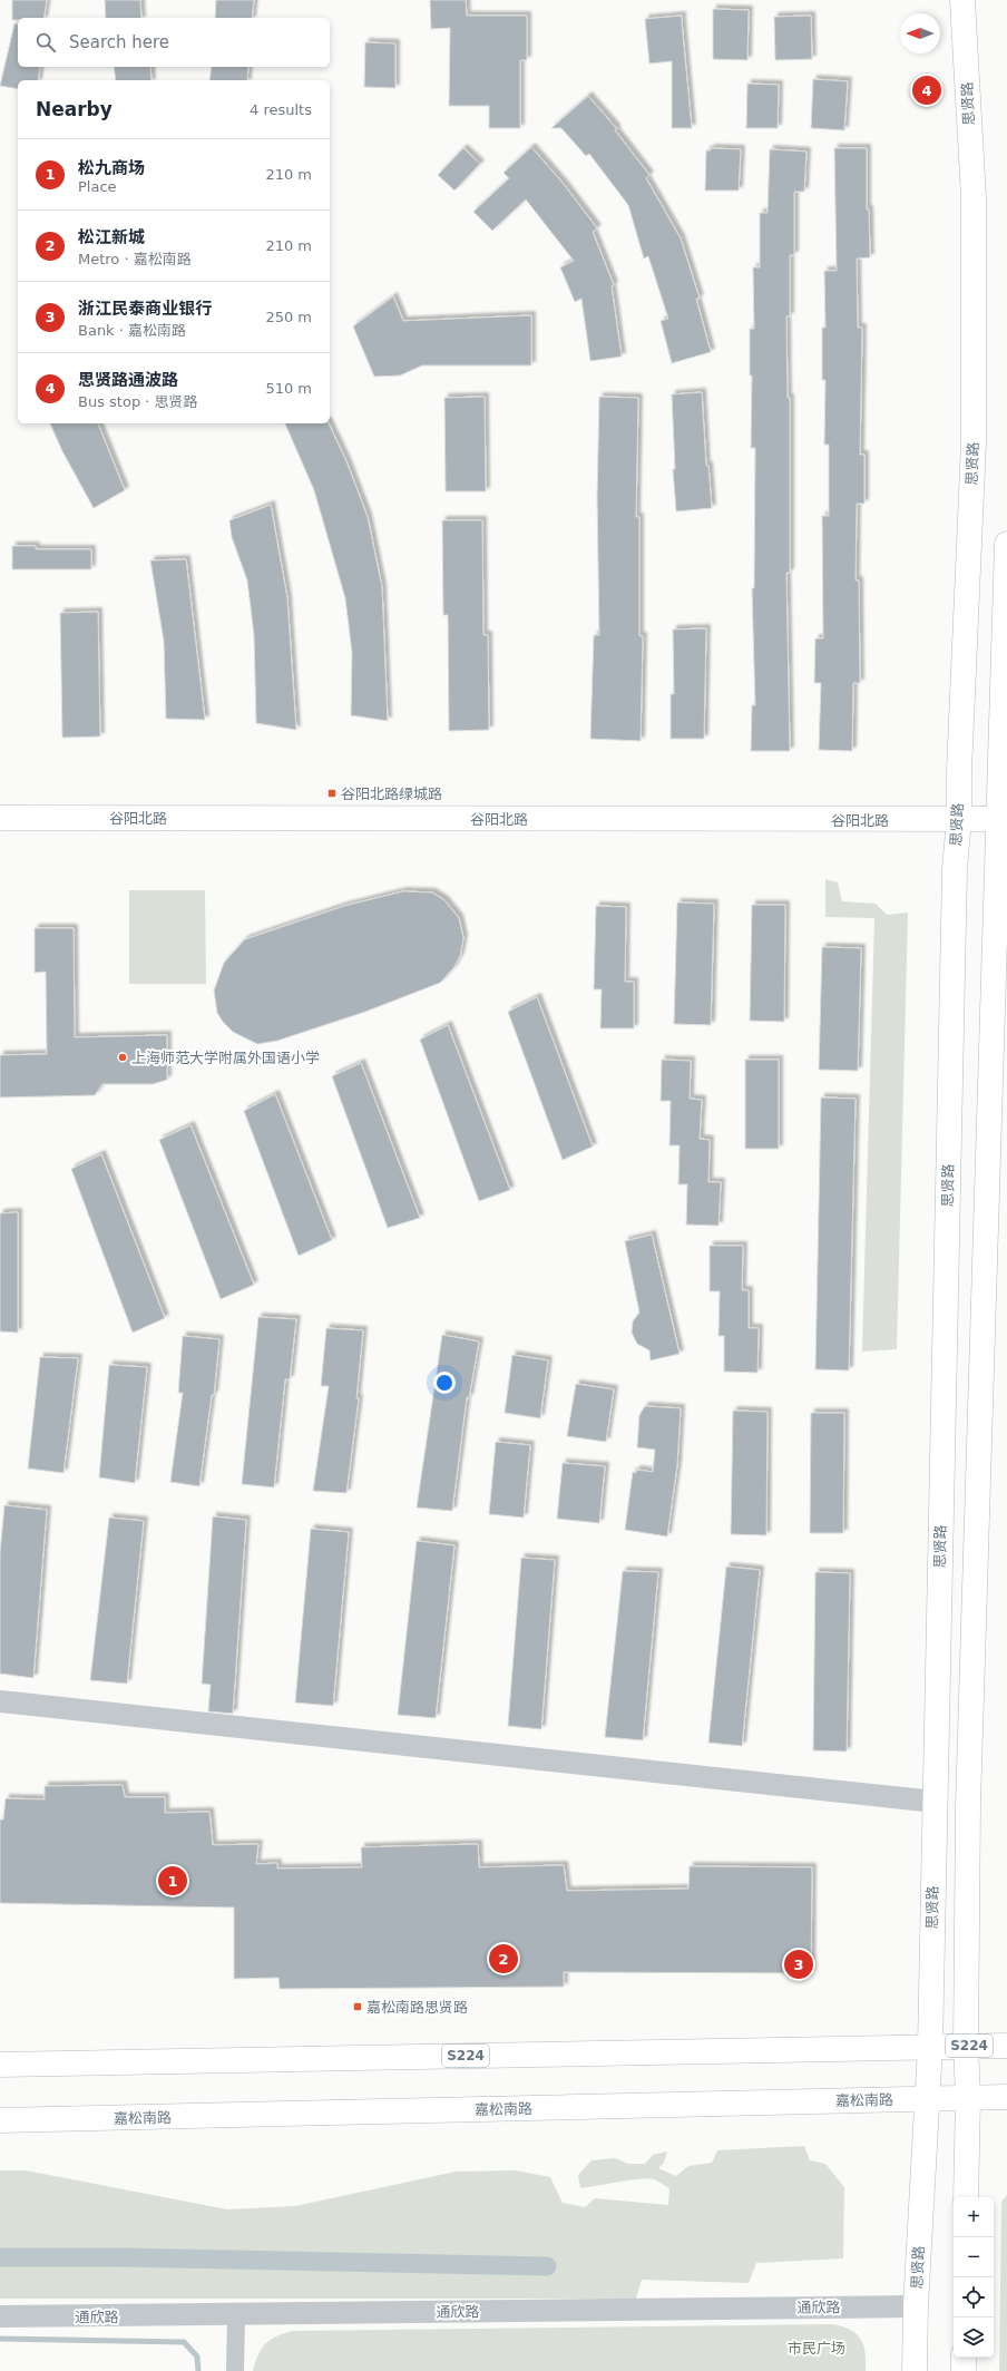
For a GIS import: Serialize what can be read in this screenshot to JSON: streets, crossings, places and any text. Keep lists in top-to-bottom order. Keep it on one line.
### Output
{"streets":{"main road":["思贤路","谷阳北路","S224","嘉松南路"],"street":["通欣路"]},"crossings":[["思贤路","谷阳北路"],["思贤路","S224"],["思贤路","嘉松南路"],["思贤路","通欣路"]],"parks":["市民广场"],"places":{"transit":["谷阳北路绿城路","嘉松南路思贤路"],"other":["上海师范大学附属外国语小学"]},"north":"left","page":{"search":"Search here","pins":["4","1","2","3"],"heading":["Nearby","4 results"],"list":[{"mark":"1","name":"松九商场","note":"Place","value":"210 m"},{"mark":"2","name":"松江新城","note":"Metro · 嘉松南路","value":"210 m"},{"mark":"3","name":"浙江民泰商业银行","note":"Bank · 嘉松南路","value":"250 m"},{"mark":"4","name":"思贤路通波路","note":"Bus stop · 思贤路","value":"510 m"}],"map_buttons":["+","−"]}}
